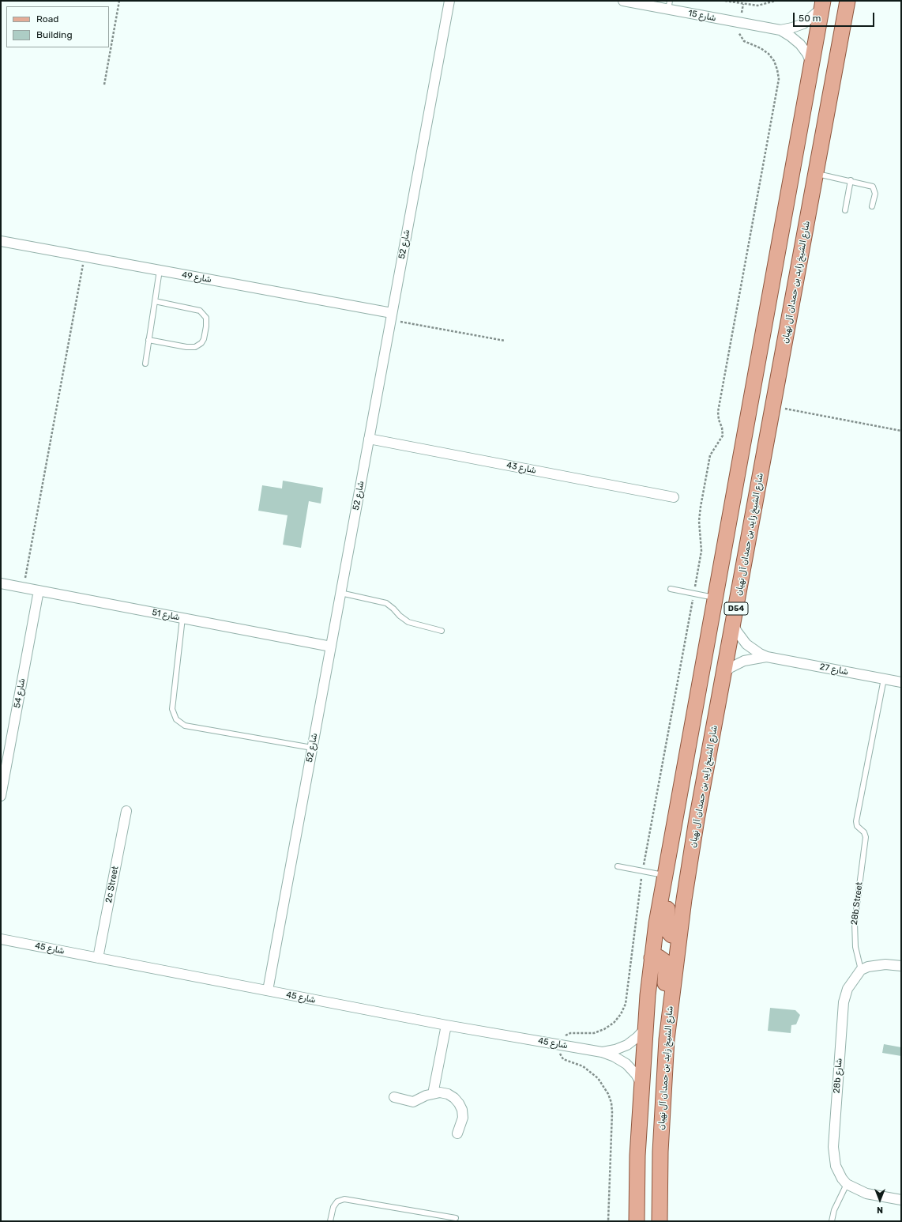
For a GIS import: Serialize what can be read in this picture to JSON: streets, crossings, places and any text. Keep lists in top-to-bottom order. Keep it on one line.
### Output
{"streets":{"main road":["شارع الشيخ زايد بن حمدان آل نهيان","D54"],"street":["شارع 15","شارع 52","شارع 49","شارع 43","شارع 51","شارع 27","شارع 54","2c Street","شارع 45","28b شارع"],"lane":["28b Street"]},"crossings":[["شارع 15","D54"],["شارع 52","شارع 49"],["شارع 52","شارع 43"],["شارع 52","شارع 51"],["شارع 52","شارع 45"],["شارع الشيخ زايد بن حمدان آل نهيان","شارع 27"],["D54","شارع 45"],["شارع 51","شارع 54"],["شارع 27","28b Street"],["2c Street","شارع 45"],["28b Street","28b شارع"]],"legend":["Road","Building"],"scale_bar":"50 m","north":"bottom"}
